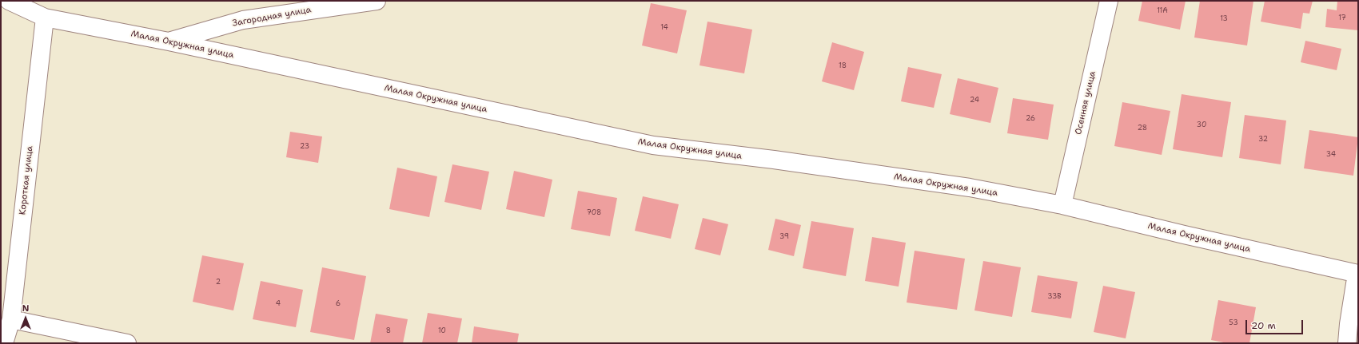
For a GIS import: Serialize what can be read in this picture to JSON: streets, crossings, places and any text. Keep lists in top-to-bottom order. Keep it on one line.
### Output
{"streets":{"street":["Загородная улица","Малая Окружная улица","Осенняя улица","Короткая улица"]},"crossings":[["Загородная улица","Малая Окружная улица"],["Малая Окружная улица","Осенняя улица"],["Малая Окружная улица","Короткая улица"]],"house_numbers":["11А","17","13","14","18","24","26","30","28","32","23","34","708","39","2","33В","4","6","53","8","10"],"scale_bar":"20 m","north":"top"}
